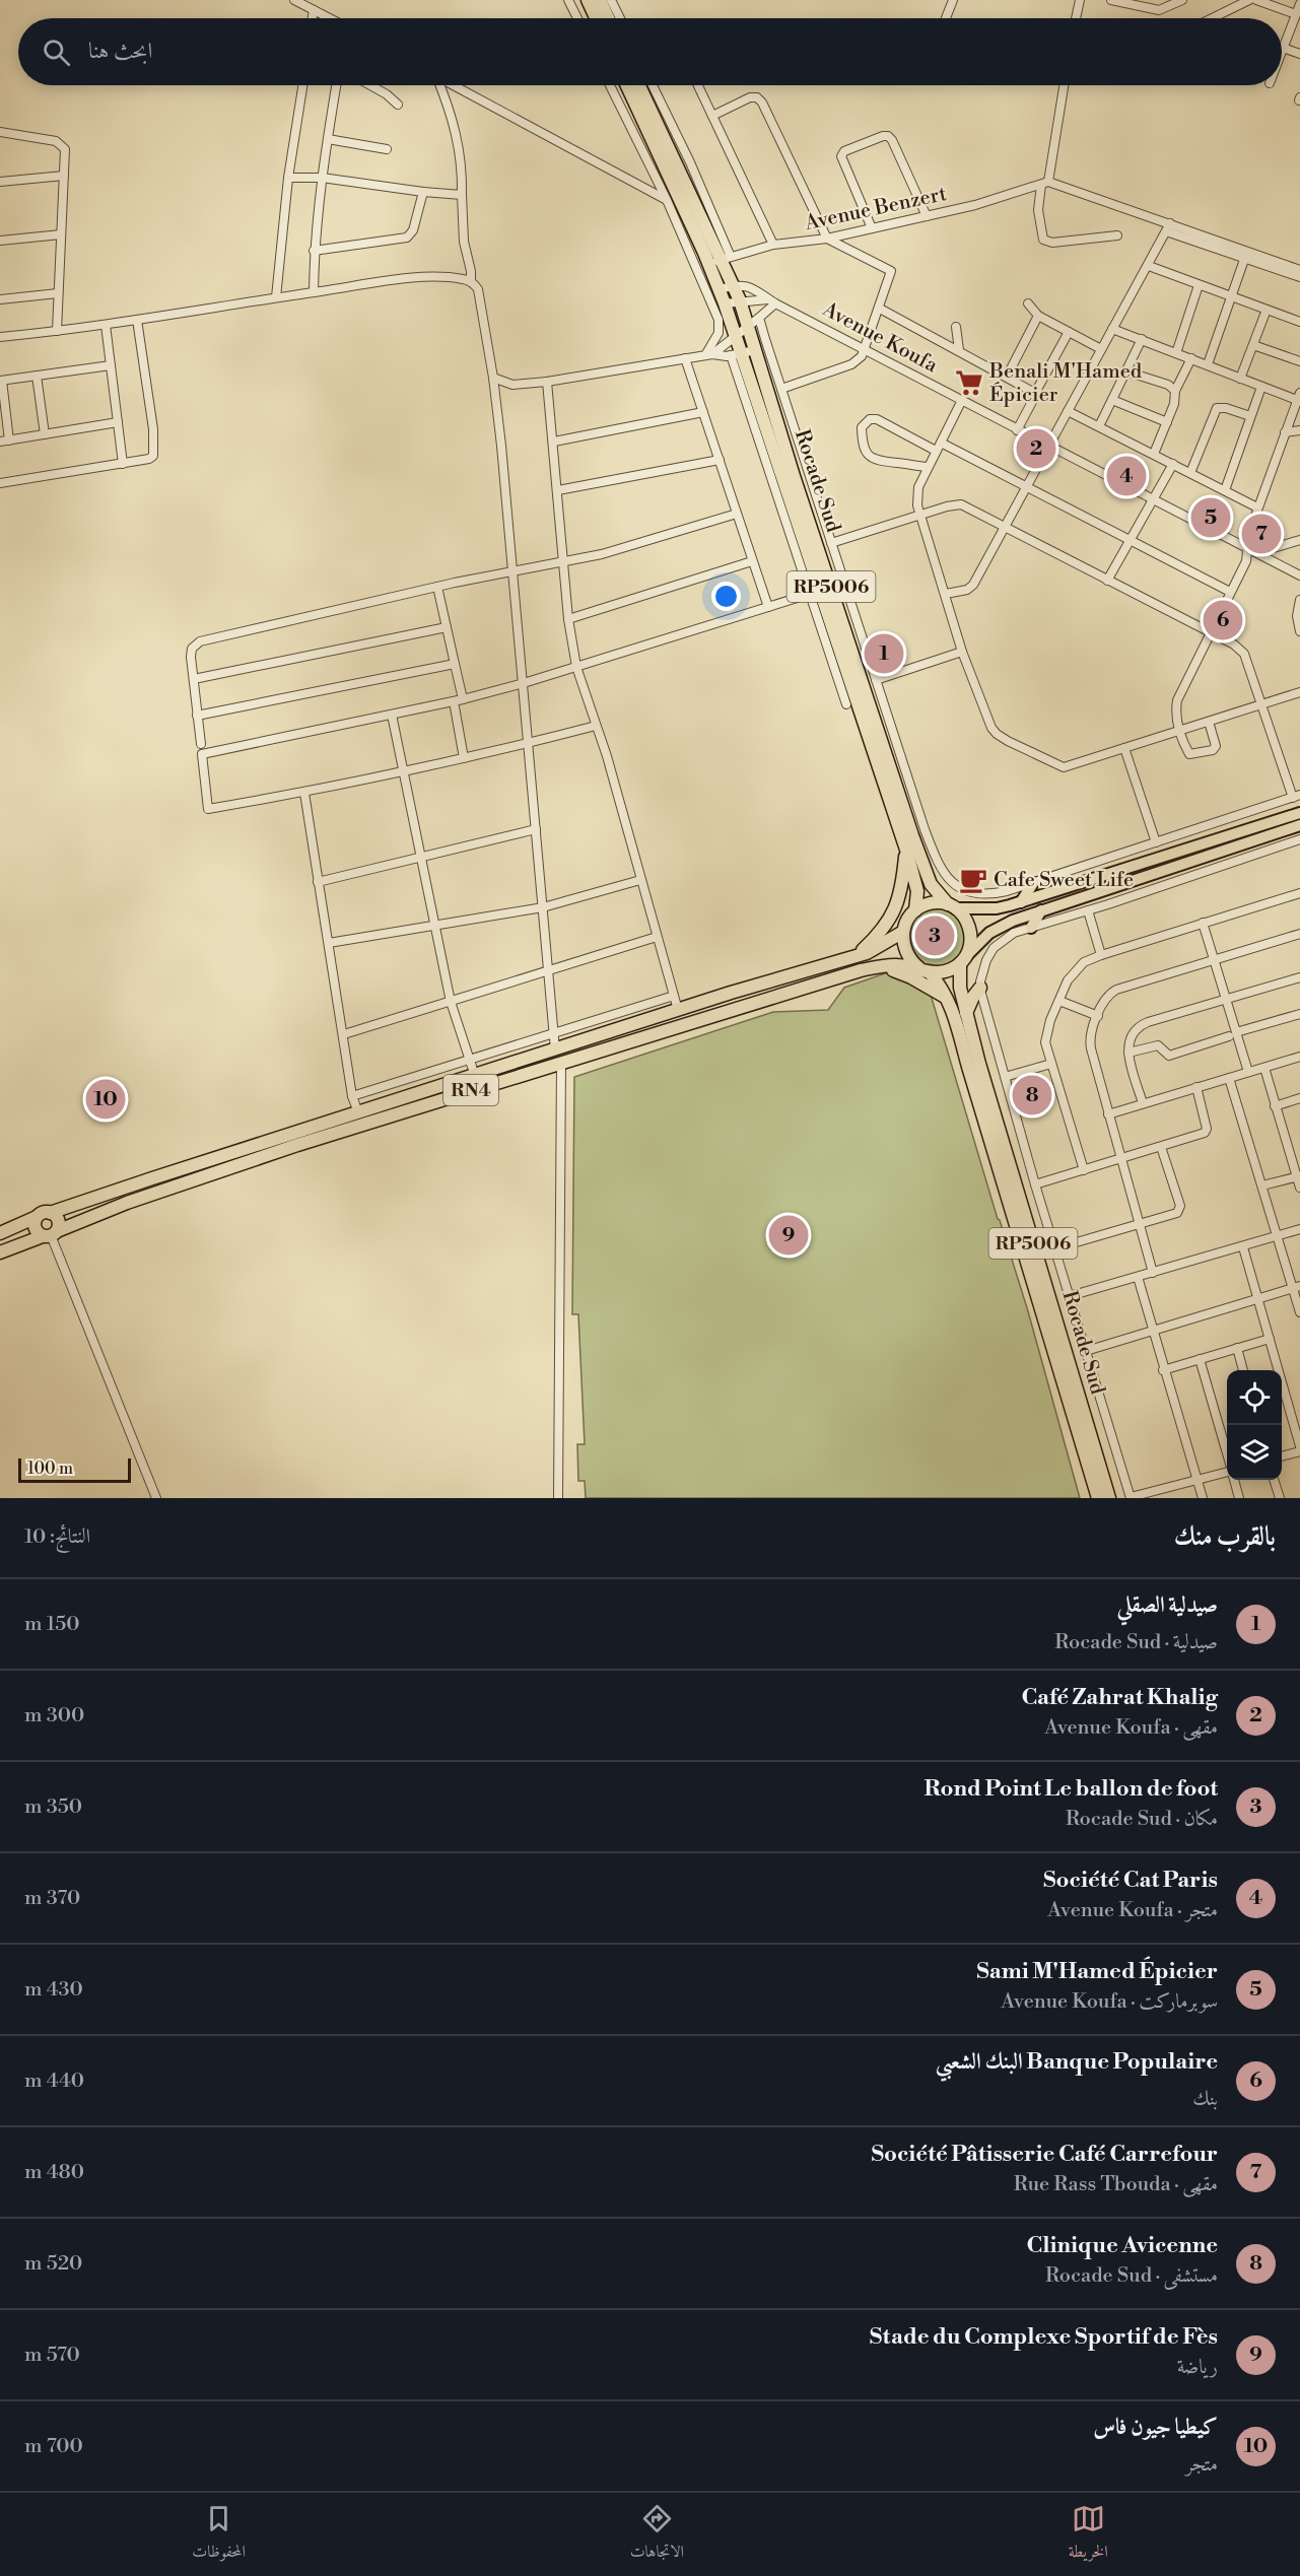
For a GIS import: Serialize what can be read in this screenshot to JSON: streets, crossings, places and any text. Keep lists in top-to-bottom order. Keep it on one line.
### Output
{"streets":{"highway":["Rocade Sud","RP5006","RN4"],"street":["Avenue Benzert","Avenue Koufa"]},"crossings":[["Avenue Benzert","Rocade Sud"],["Avenue Koufa","Rocade Sud"],["Rocade Sud","RP5006"],["Rocade Sud","RN4"],["RP5006","RN4"]],"places":{"supermarket":["Benali M'Hamed Épicier"],"cafe":["Cafe Sweet Life"]},"scale_bar":"100 m","page":{"search":"ابحث هنا","pins":["2","4","5","7","6","1","3","8","10","9"],"scale":"100 m","heading":["بالقرب منك","النتائج: 10"],"list":[{"mark":"1","name":"صيدلية الصقلي","note":"صيدلية · Rocade Sud","value":"150 m"},{"mark":"2","name":"Café Zahrat Khalig","note":"مقهى · Avenue Koufa","value":"300 m"},{"mark":"3","name":"Rond Point Le ballon de foot","note":"مكان · Rocade Sud","value":"350 m"},{"mark":"4","name":"Société Cat Paris","note":"متجر · Avenue Koufa","value":"370 m"},{"mark":"5","name":"Sami M'Hamed Épicier","note":"سوبرماركت · Avenue Koufa","value":"430 m"},{"mark":"6","name":"Banque Populaire البنك الشعبي","note":"بنك","value":"440 m"},{"mark":"7","name":"Société Pâtisserie Café Carrefour","note":"مقهى · Rue Rass Tbouda","value":"480 m"},{"mark":"8","name":"Clinique Avicenne","note":"مستشفى · Rocade Sud","value":"520 m"},{"mark":"9","name":"Stade du Complexe Sportif de Fès","note":"رياضة","value":"570 m"},{"mark":"10","name":"كيطيا جيون فاس","note":"متجر","value":"700 m"}],"nav":["الخريطة","الاتجاهات","المحفوظات"]}}
